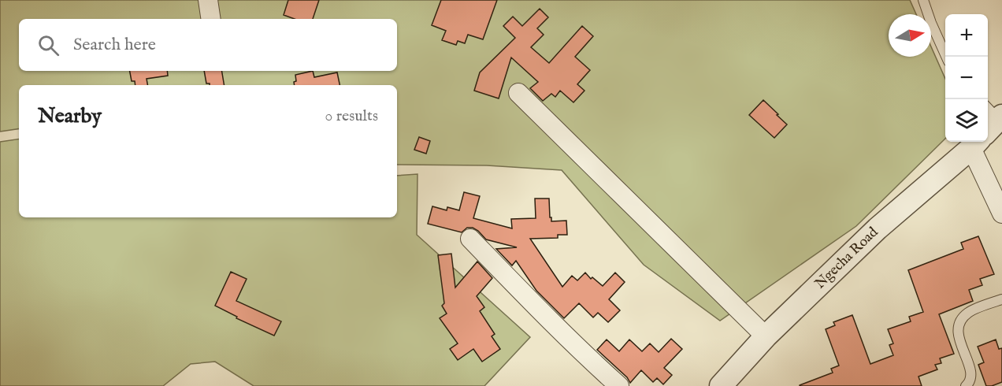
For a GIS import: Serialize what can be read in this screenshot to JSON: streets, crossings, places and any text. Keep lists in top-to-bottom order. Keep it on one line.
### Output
{"streets":{"street":["Ngecha Road"]},"north":"right","page":{"map_buttons":["+","−"],"search":"Search here","heading":["Nearby","0 results"]}}
